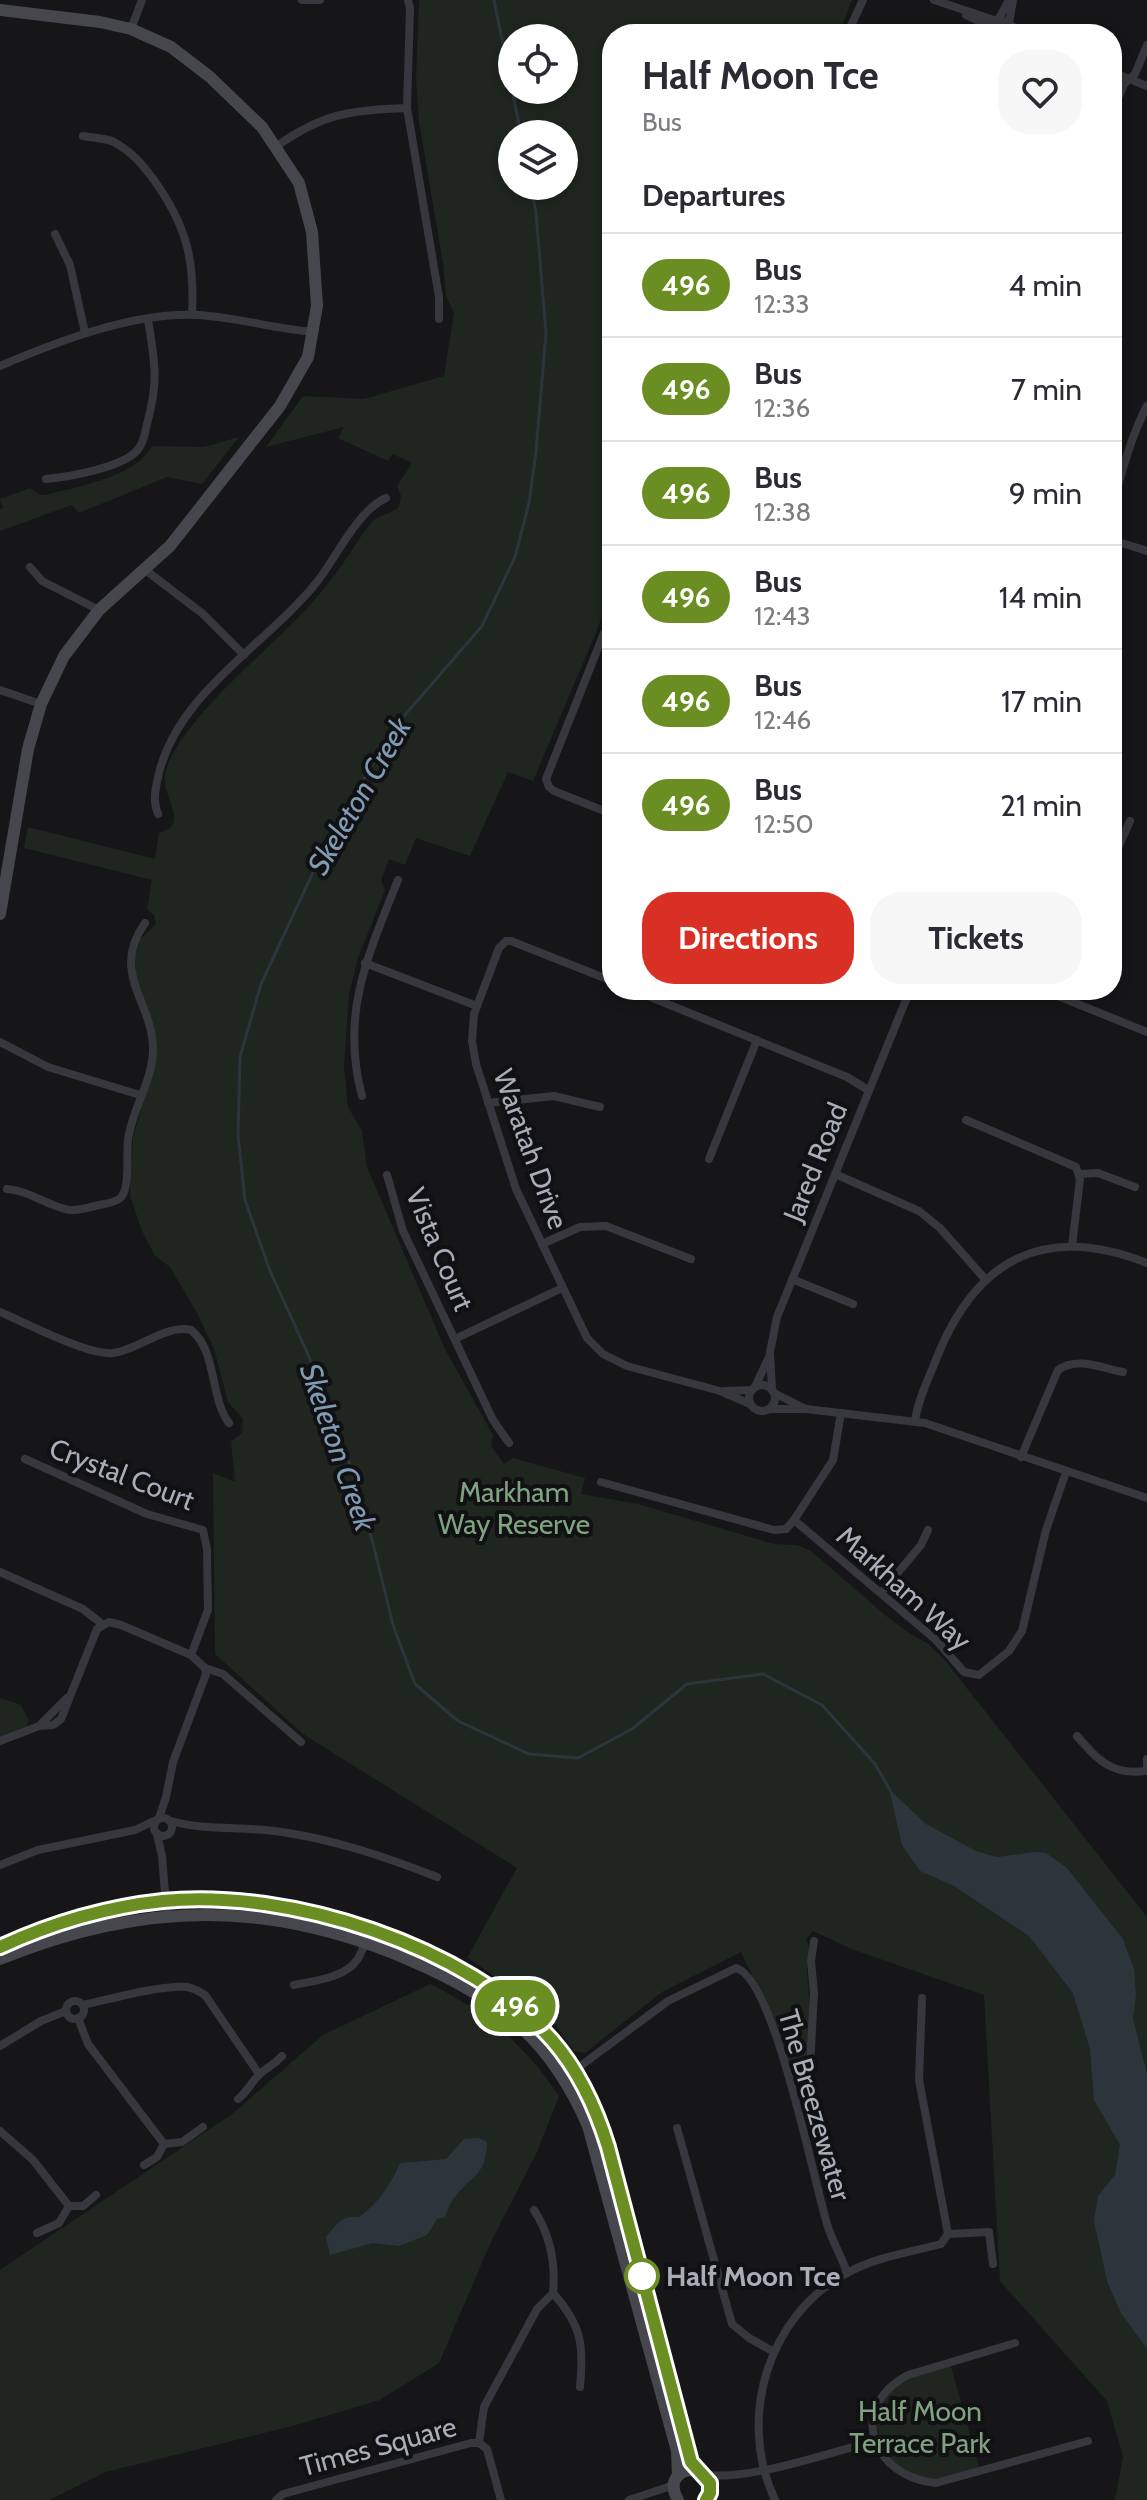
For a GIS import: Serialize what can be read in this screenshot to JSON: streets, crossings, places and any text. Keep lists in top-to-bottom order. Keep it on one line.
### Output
{"streets":{"street":["Waratah Drive","Jared Road","Vista Court","Crystal Court","Markham Way","The Breezewater","Times Square"]},"crossings":[["Waratah Drive","Jared Road"],["Waratah Drive","Vista Court"]],"water":["Skeleton Creek"],"parks":["Markham Way Reserve","Half Moon Terrace Park"],"places":["Half Moon Tce"],"lines":["bus line 496"],"page":{"on_map":"496","heading":[["Half Moon Tce","Bus"],"Departures"],"list":[{"mark":"496","name":"Bus","note":"12:33","value":"4 min"},{"mark":"496","name":"Bus","note":"12:36","value":"7 min"},{"mark":"496","name":"Bus","note":"12:38","value":"9 min"},{"mark":"496","name":"Bus","note":"12:43","value":"14 min"},{"mark":"496","name":"Bus","note":"12:46","value":"17 min"},{"mark":"496","name":"Bus","note":"12:50","value":"21 min"}],"buttons":["Directions","Tickets"]}}
